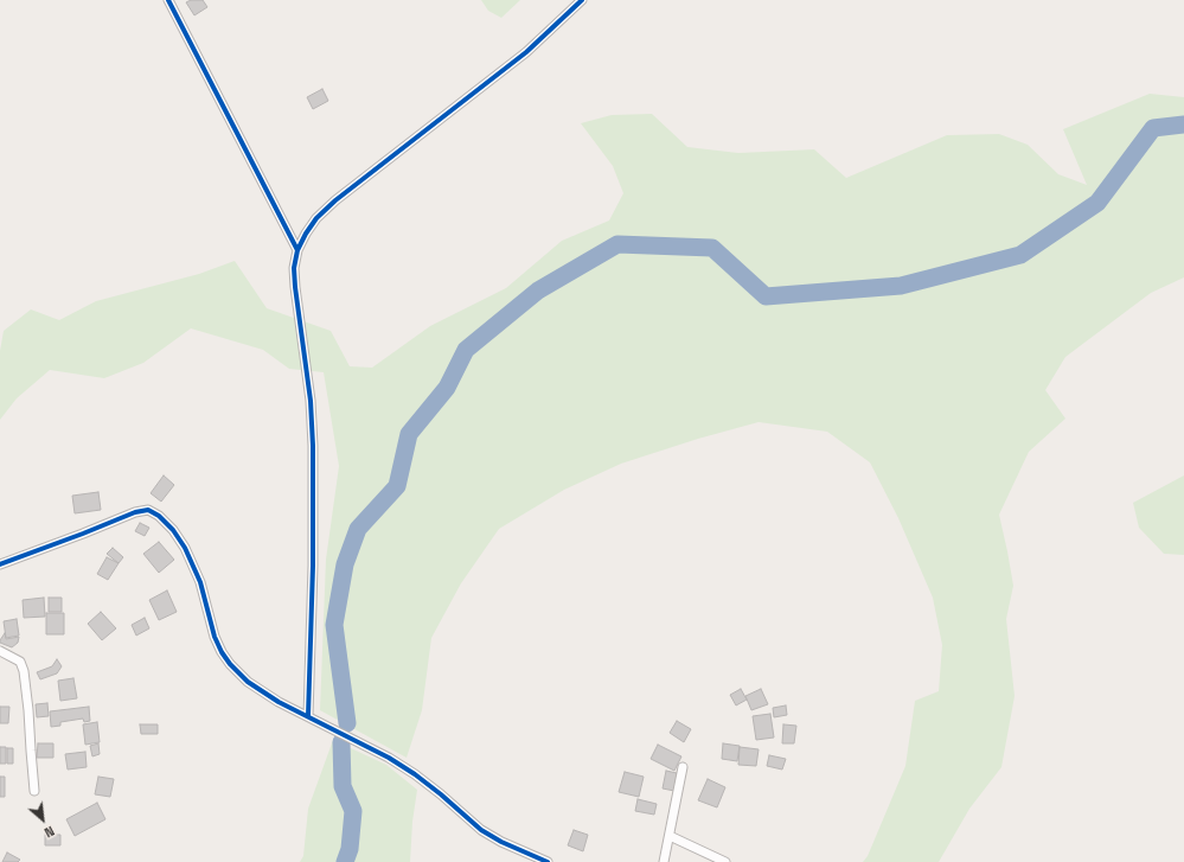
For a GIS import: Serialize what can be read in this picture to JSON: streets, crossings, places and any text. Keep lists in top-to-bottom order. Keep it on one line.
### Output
{"north":"bottom right"}
